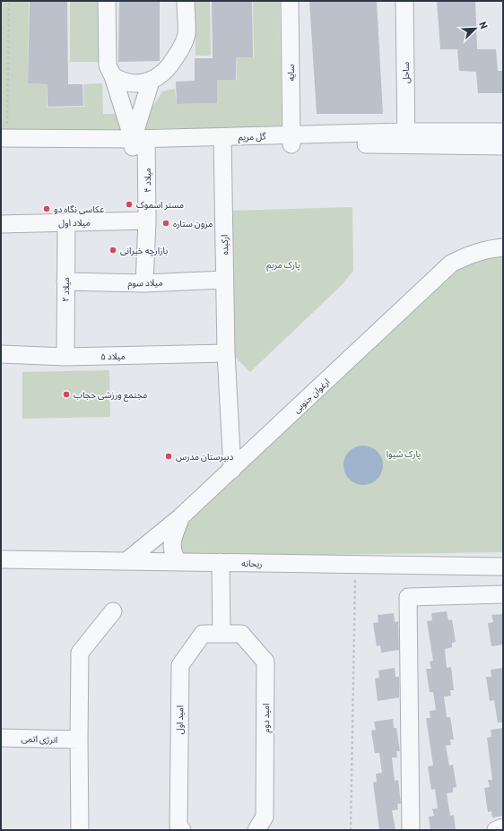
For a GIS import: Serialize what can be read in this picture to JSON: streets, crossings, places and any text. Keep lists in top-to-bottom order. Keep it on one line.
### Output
{"streets":{"street":["سایه","ساحل","گل مریم","میلاد ۴","میلاد اول","ارکیده","میلاد سوم","میلاد ۲","میلاد ۵","ارغوان جنوبی","ریحانه","امید دوم","امید اول","انرژی اتمی"]},"crossings":[["سایه","گل مریم"],["ساحل","گل مریم"],["گل مریم","میلاد ۴"],["گل مریم","ارکیده"],["میلاد ۴","میلاد اول"],["میلاد ۴","میلاد سوم"],["میلاد اول","میلاد ۲"],["ارکیده","میلاد سوم"],["ارکیده","میلاد ۵"],["ارکیده","ارغوان جنوبی"],["میلاد سوم","میلاد ۲"],["میلاد ۲","میلاد ۵"],["ارغوان جنوبی","ریحانه"],["امید دوم","امید اول"]],"parks":["پارک مریم","پارک شیوا"],"places":["مستر اسموک","عکاسی نگاه دو","مزون ستاره","بازارچه خیرانی","مجتمع ورزشی حجاب","دبیرستان مدرس"],"north":"top right"}
